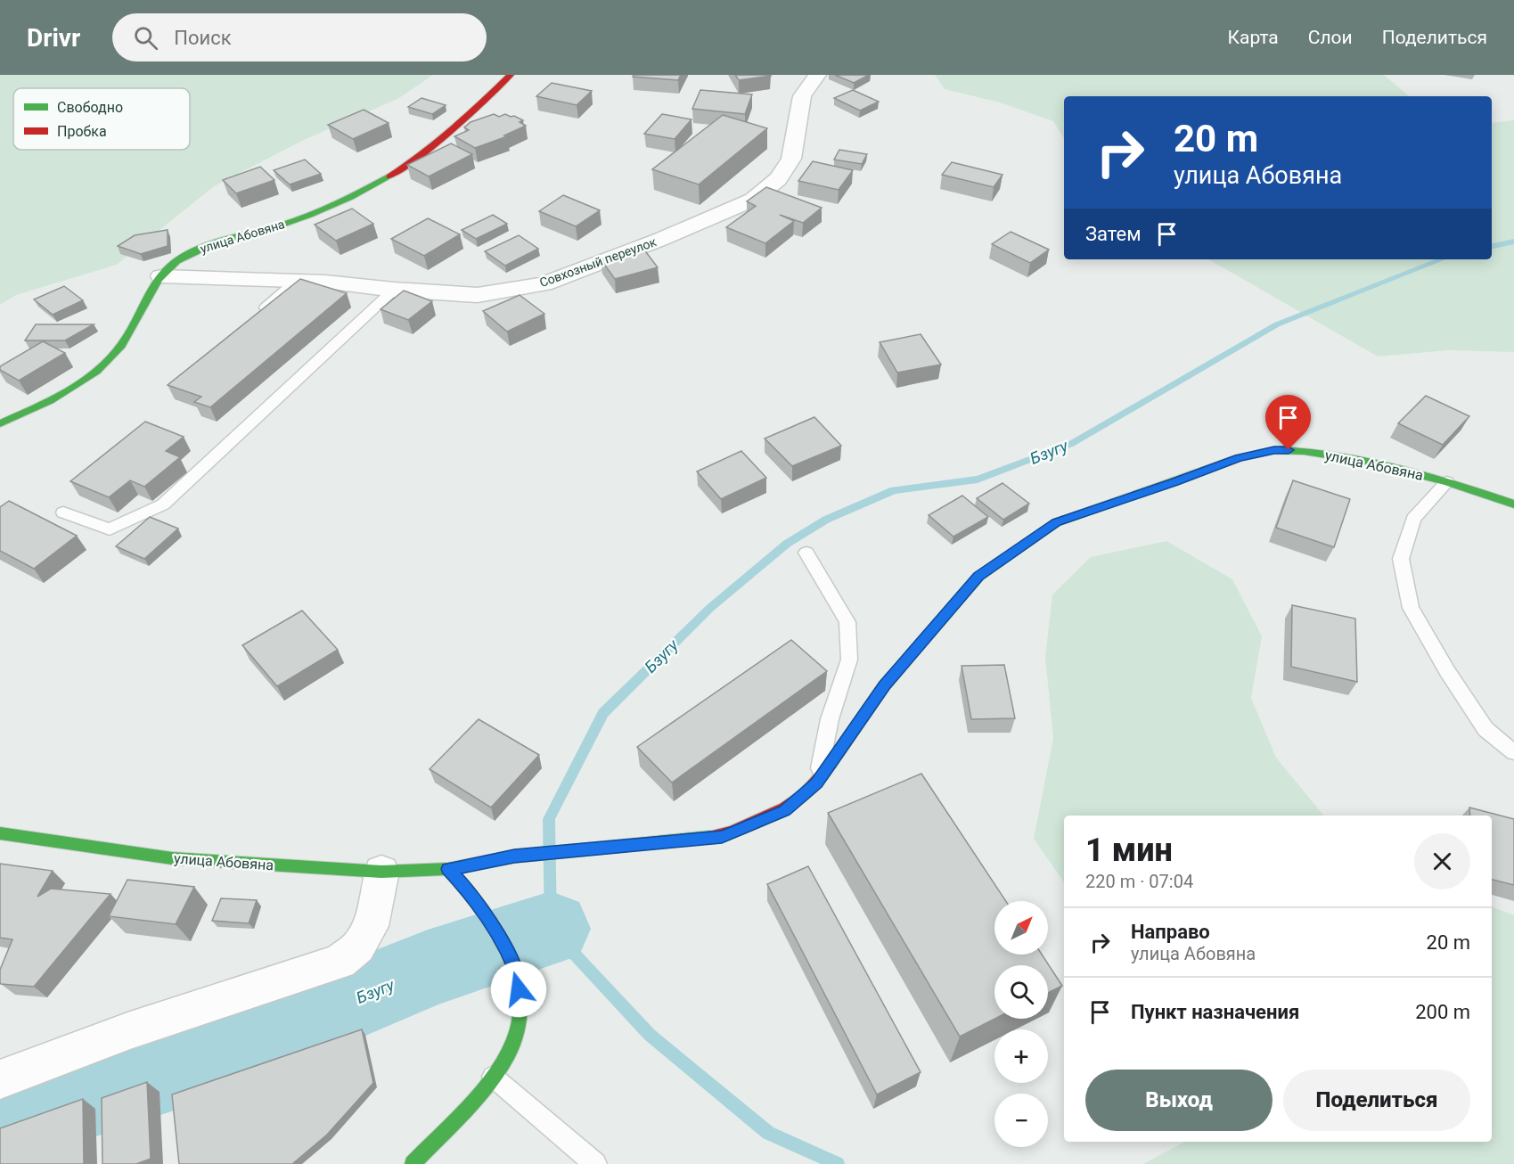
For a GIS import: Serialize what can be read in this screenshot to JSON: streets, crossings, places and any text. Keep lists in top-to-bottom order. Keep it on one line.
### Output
{"streets":{"street":["улица Абовяна","Совхозный переулок"]},"crossings":[["улица Абовяна","Совхозный переулок"]],"water":["Бзугу"],"legend":["Свободно","Пробка"],"north":"top right","page":{"header":"Drivr","search":"Поиск","nav":["Карта","Слои","Поделиться"],"turn":["20 m","улица Абовяна"],"then":"Затем","heading":["1 мин","220 m · 07:04"],"map_buttons":["+","−"],"list":[{"name":"Направо","note":"улица Абовяна","value":"20 m"},{"name":"Пункт назначения","value":"200 m"}],"buttons":["Выход","Поделиться"]}}
